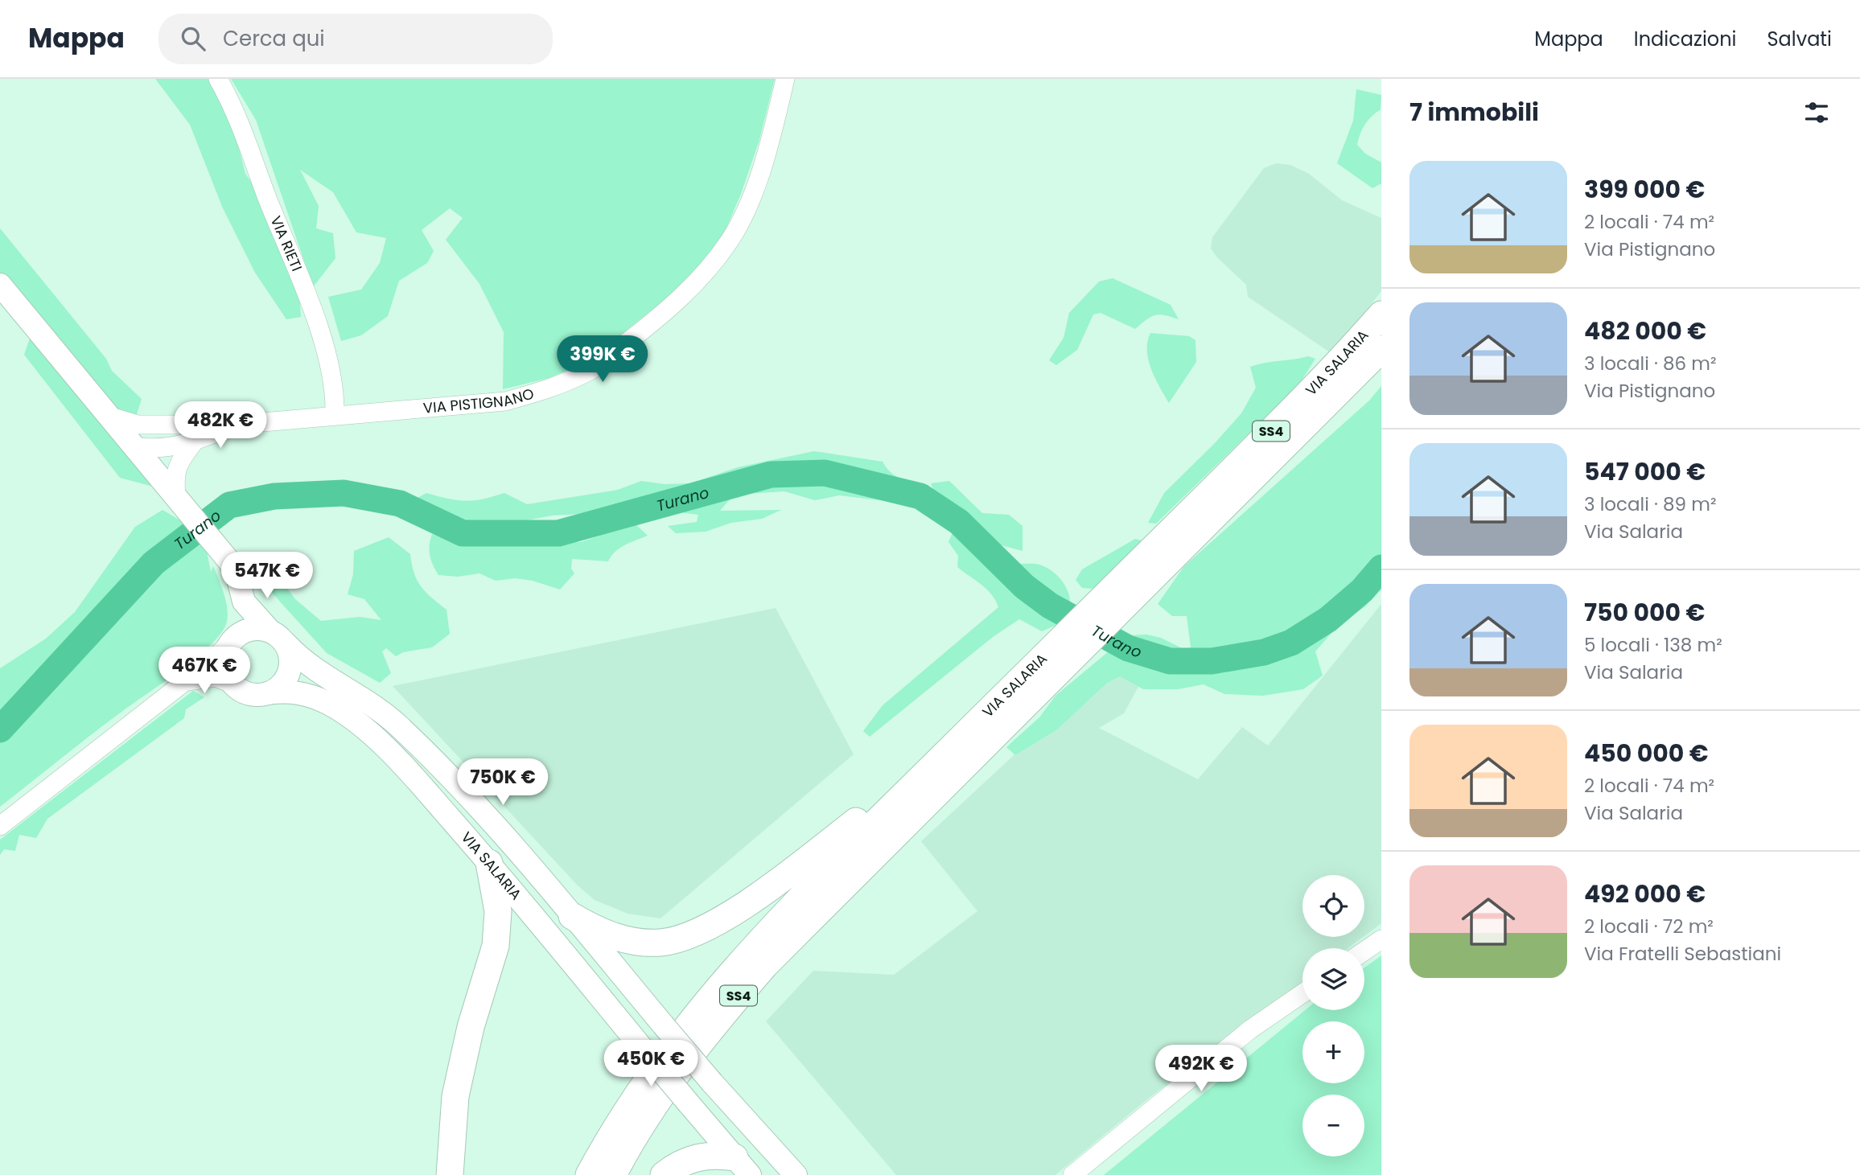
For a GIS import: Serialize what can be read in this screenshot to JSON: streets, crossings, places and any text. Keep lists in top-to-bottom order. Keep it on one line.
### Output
{"streets":{"highway":["VIA SALARIA","SS4"],"street":["VIA RIETI","VIA PISTIGNANO"]},"crossings":[["VIA RIETI","VIA PISTIGNANO"]],"water":["Turano"],"page":{"header":"Mappa","search":"Cerca qui","nav":["Mappa","Indicazioni","Salvati"],"heading":"7 immobili","list":[{"name":"399 000 €","note":"2 locali · 74 m² · Via Pistignano"},{"name":"482 000 €","note":"3 locali · 86 m² · Via Pistignano"},{"name":"547 000 €","note":"3 locali · 89 m² · Via Salaria"},{"name":"750 000 €","note":"5 locali · 138 m² · Via Salaria"},{"name":"450 000 €","note":"2 locali · 74 m² · Via Salaria"},{"name":"492 000 €","note":"2 locali · 72 m² · Via Fratelli Sebastiani"}],"price":["399K €","482K €","547K €","467K €","750K €","450K €","492K €"],"map_buttons":["+","−"]}}
